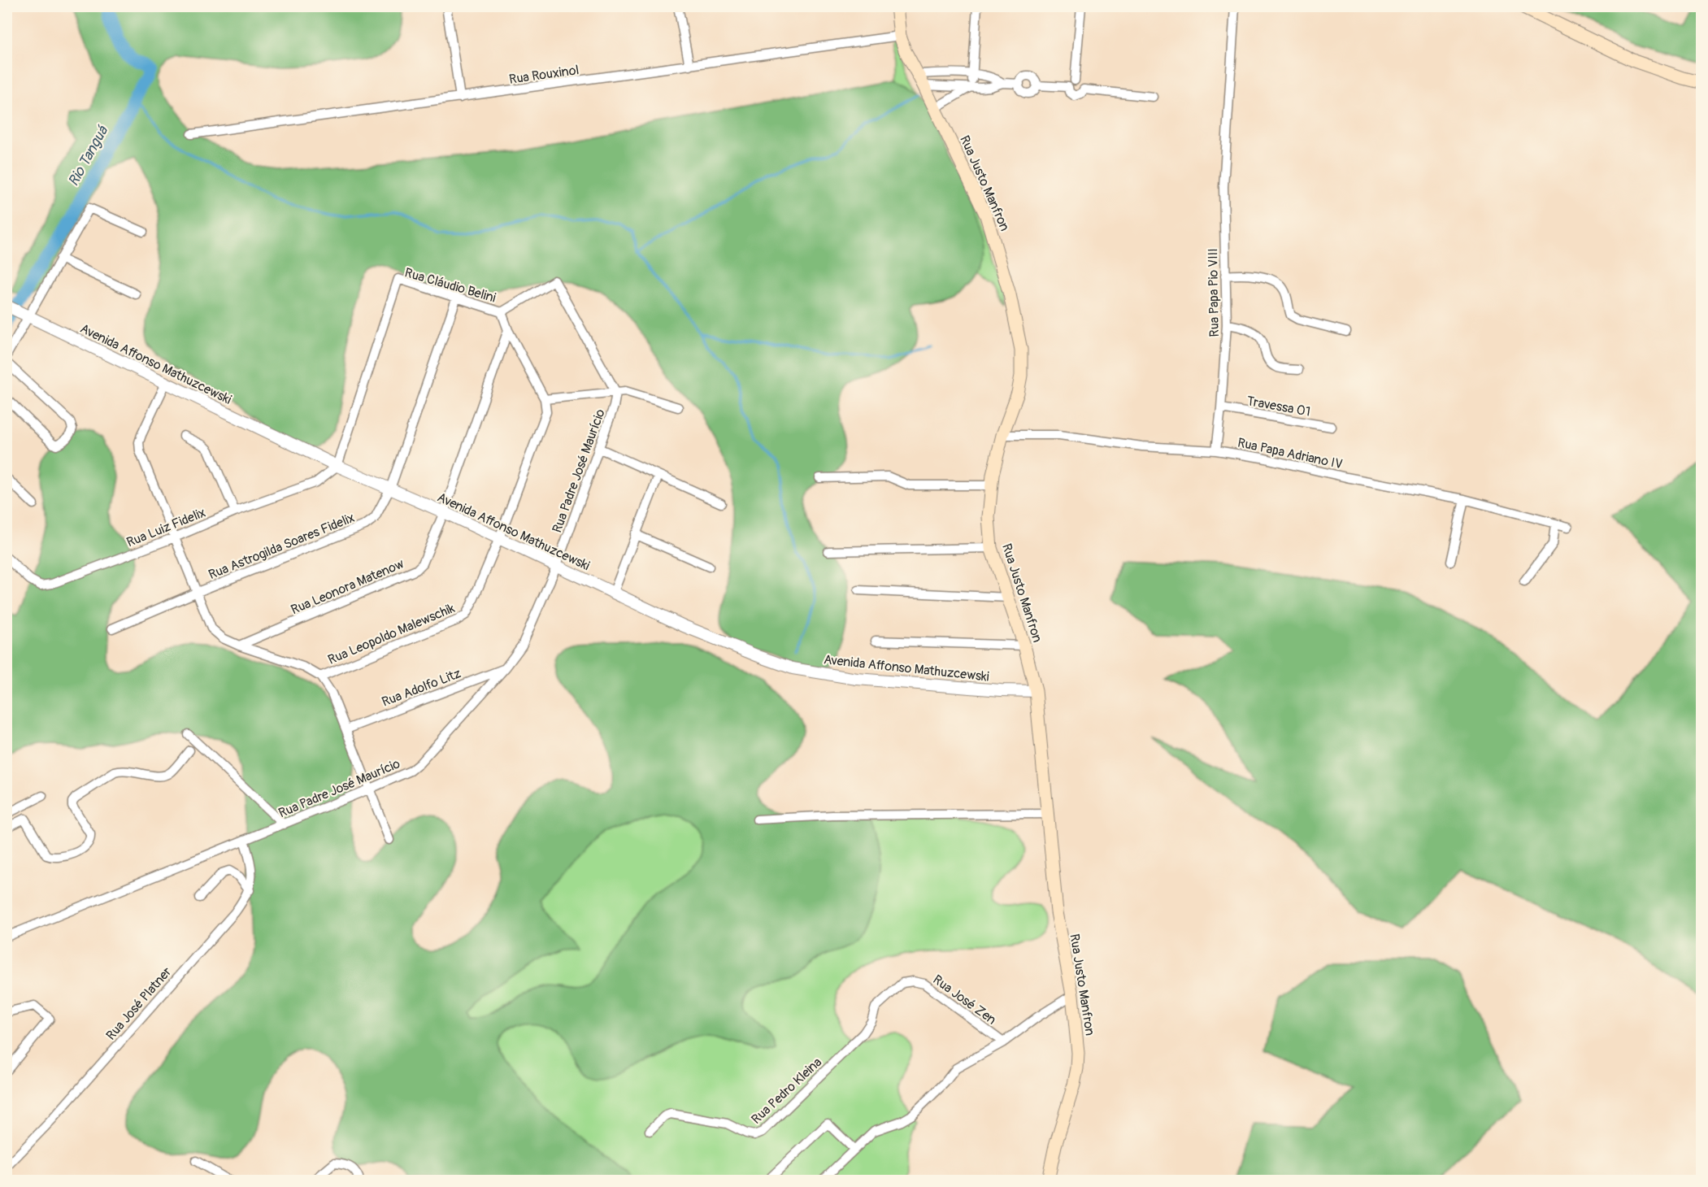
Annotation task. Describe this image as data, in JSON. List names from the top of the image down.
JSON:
{
  "streets": {
    "main road": ["Rua Justo Manfron"],
    "street": [
      "Rua Rouxinol",
      "Rua Cláudio Belini",
      "Rua Papa Pio VIII",
      "Avenida Affonso Mathuzcewski",
      "Travessa 01",
      "Rua Papa Adriano IV",
      "Rua Padre José Maurício",
      "Rua Luiz Fidelix",
      "Rua Astrogilda Soares Fidelix",
      "Rua Leonora Matenow",
      "Rua Leopoldo Malewschik",
      "Rua Adolfo Litz",
      "Rua José Zen",
      "Rua José Platner",
      "Rua Pedro Kleina"
    ]
  },
  "crossings": [
    ["Rua Rouxinol", "Rua Justo Manfron"],
    ["Rua Justo Manfron", "Avenida Affonso Mathuzcewski"],
    ["Rua Justo Manfron", "Rua Papa Adriano IV"],
    ["Rua Cláudio Belini", "Avenida Affonso Mathuzcewski"],
    ["Rua Cláudio Belini", "Rua Padre José Maurício"],
    ["Rua Cláudio Belini", "Rua Luiz Fidelix"],
    ["Rua Cláudio Belini", "Rua Astrogilda Soares Fidelix"],
    ["Rua Papa Pio VIII", "Travessa 01"],
    ["Rua Papa Pio VIII", "Rua Papa Adriano IV"],
    ["Avenida Affonso Mathuzcewski", "Rua Padre José Maurício"],
    ["Avenida Affonso Mathuzcewski", "Rua Luiz Fidelix"],
    ["Avenida Affonso Mathuzcewski", "Rua Astrogilda Soares Fidelix"],
    ["Avenida Affonso Mathuzcewski", "Rua Leonora Matenow"],
    ["Avenida Affonso Mathuzcewski", "Rua Leopoldo Malewschik"],
    ["Rua Padre José Maurício", "Rua Adolfo Litz"],
    ["Rua José Zen", "Rua Pedro Kleina"]
  ],
  "water": ["Rio Tanguá"]
}
